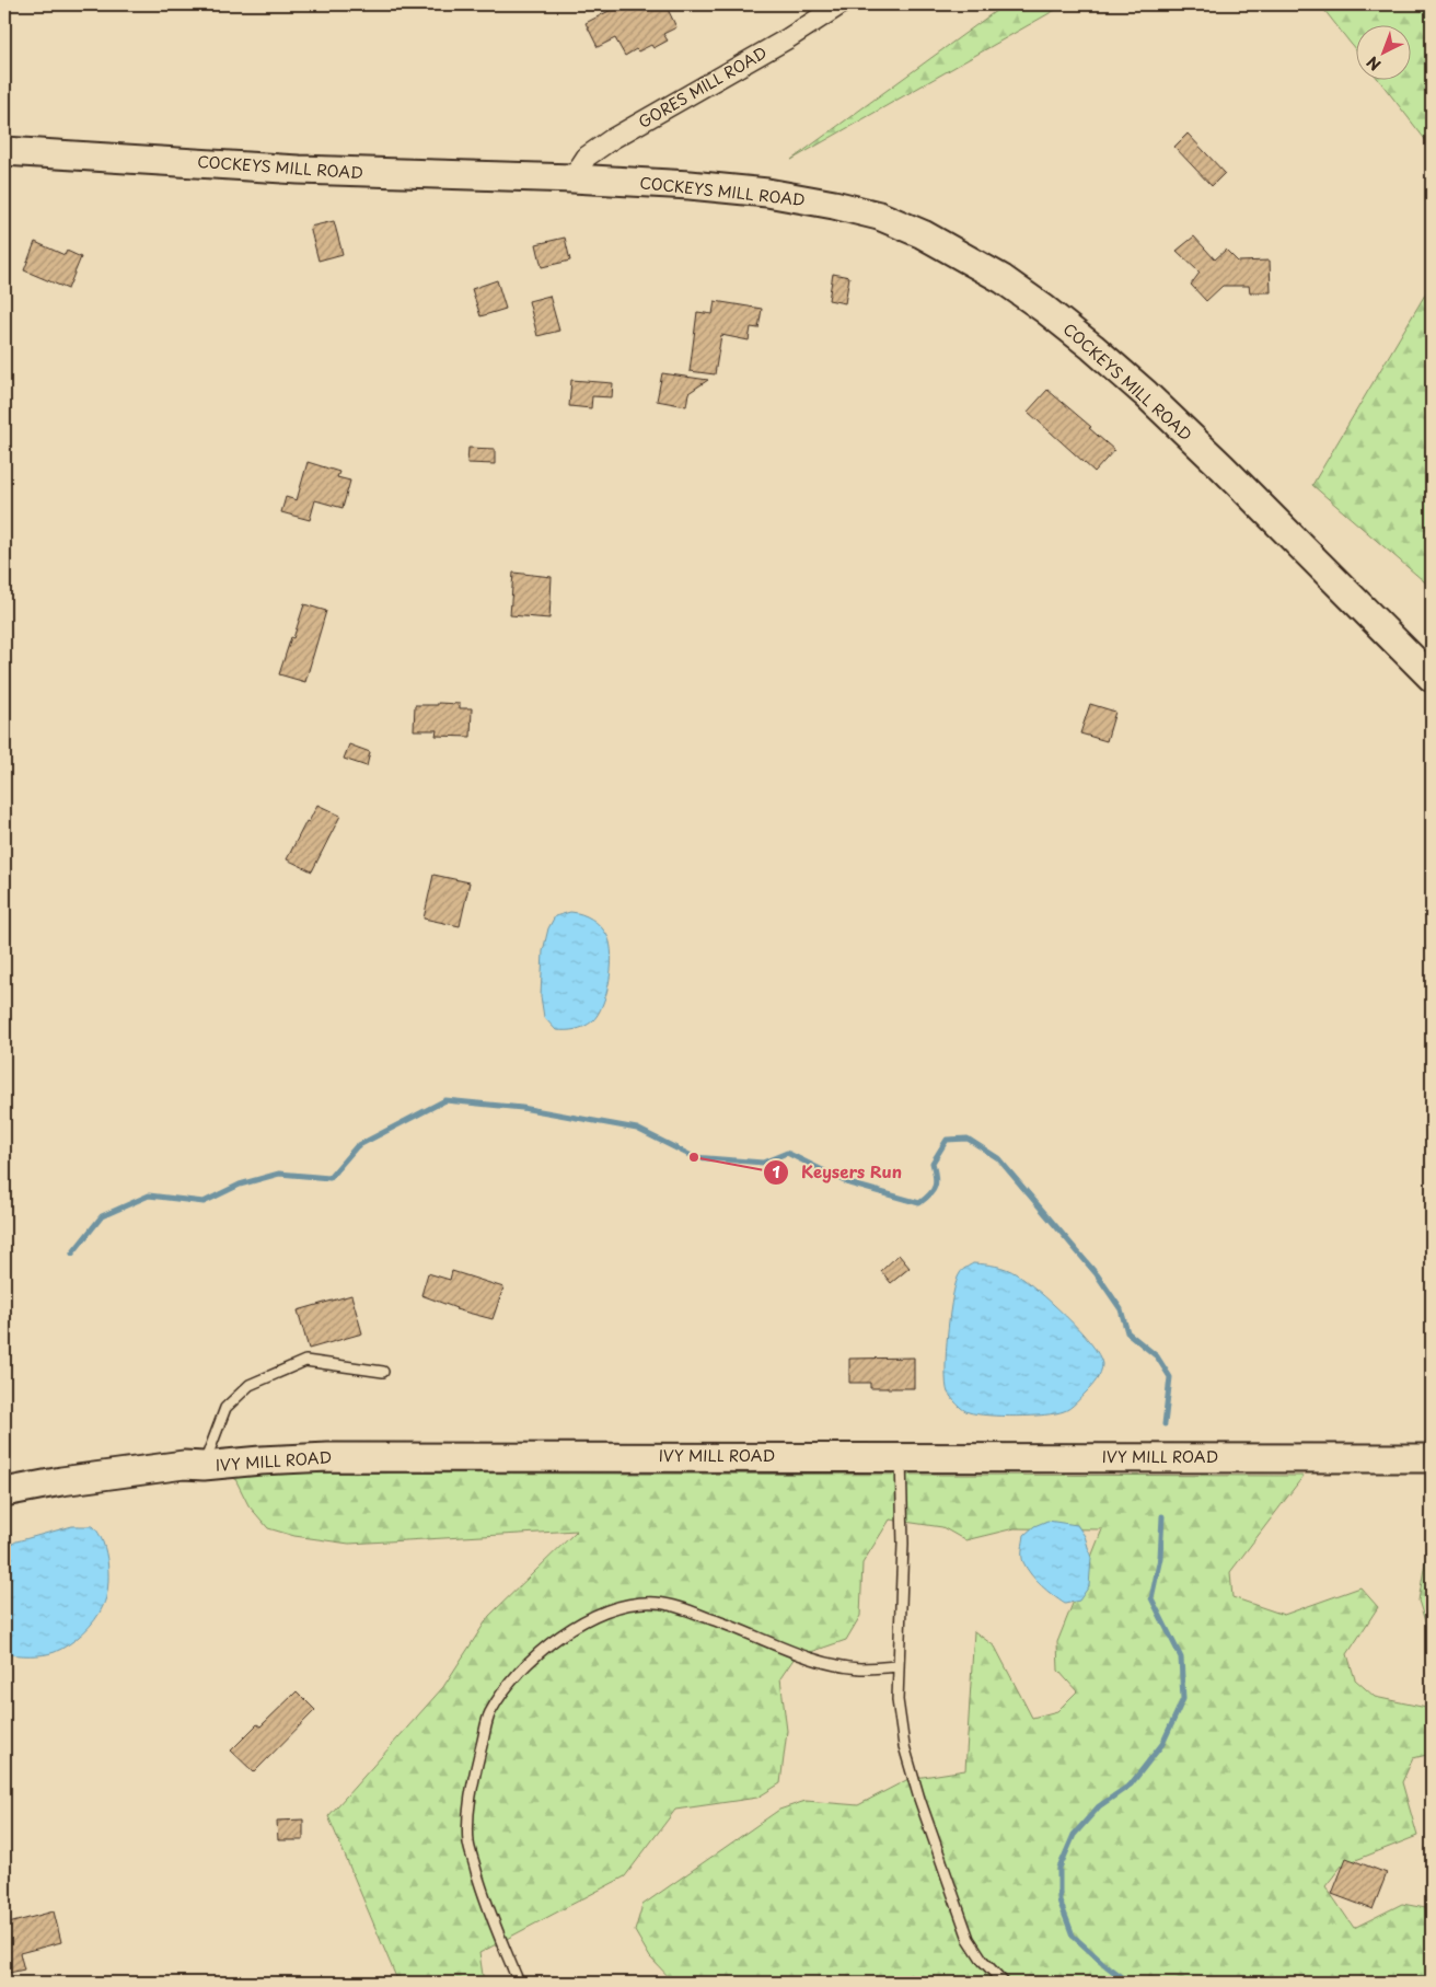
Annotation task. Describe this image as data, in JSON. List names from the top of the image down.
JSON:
{
  "streets": {
    "street": ["GORES MILL ROAD", "COCKEYS MILL ROAD", "IVY MILL ROAD"]
  },
  "crossings": [
    ["GORES MILL ROAD", "COCKEYS MILL ROAD"]
  ],
  "places": ["Keysers Run"],
  "north": "bottom left"
}
